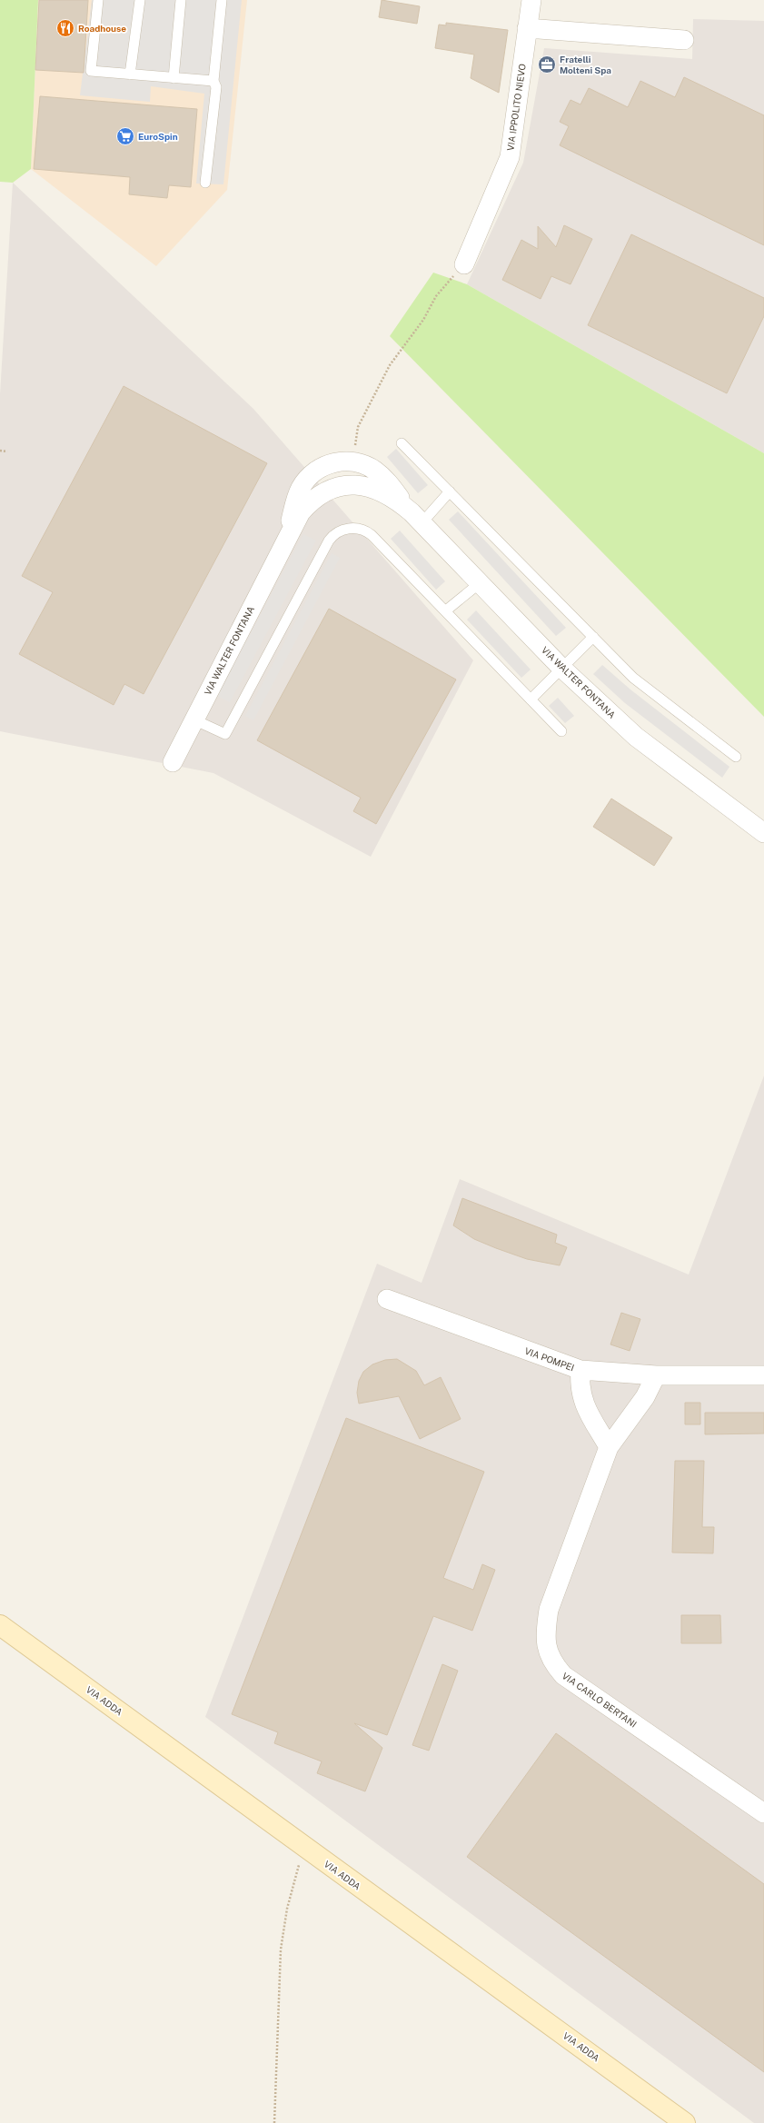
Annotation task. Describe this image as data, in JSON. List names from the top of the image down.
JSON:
{
  "streets": {
    "main road": ["VIA ADDA"],
    "street": [
      "VIA IPPOLITO NIEVO",
      "VIA WALTER FONTANA",
      "VIA POMPEI",
      "VIA CARLO BERTANI"
    ]
  },
  "crossings": [
    ["VIA POMPEI", "VIA CARLO BERTANI"]
  ],
  "places": {
    "restaurant": ["Roadhouse"],
    "office": ["Fratelli Molteni Spa"],
    "supermarket": ["EuroSpin"]
  }
}
